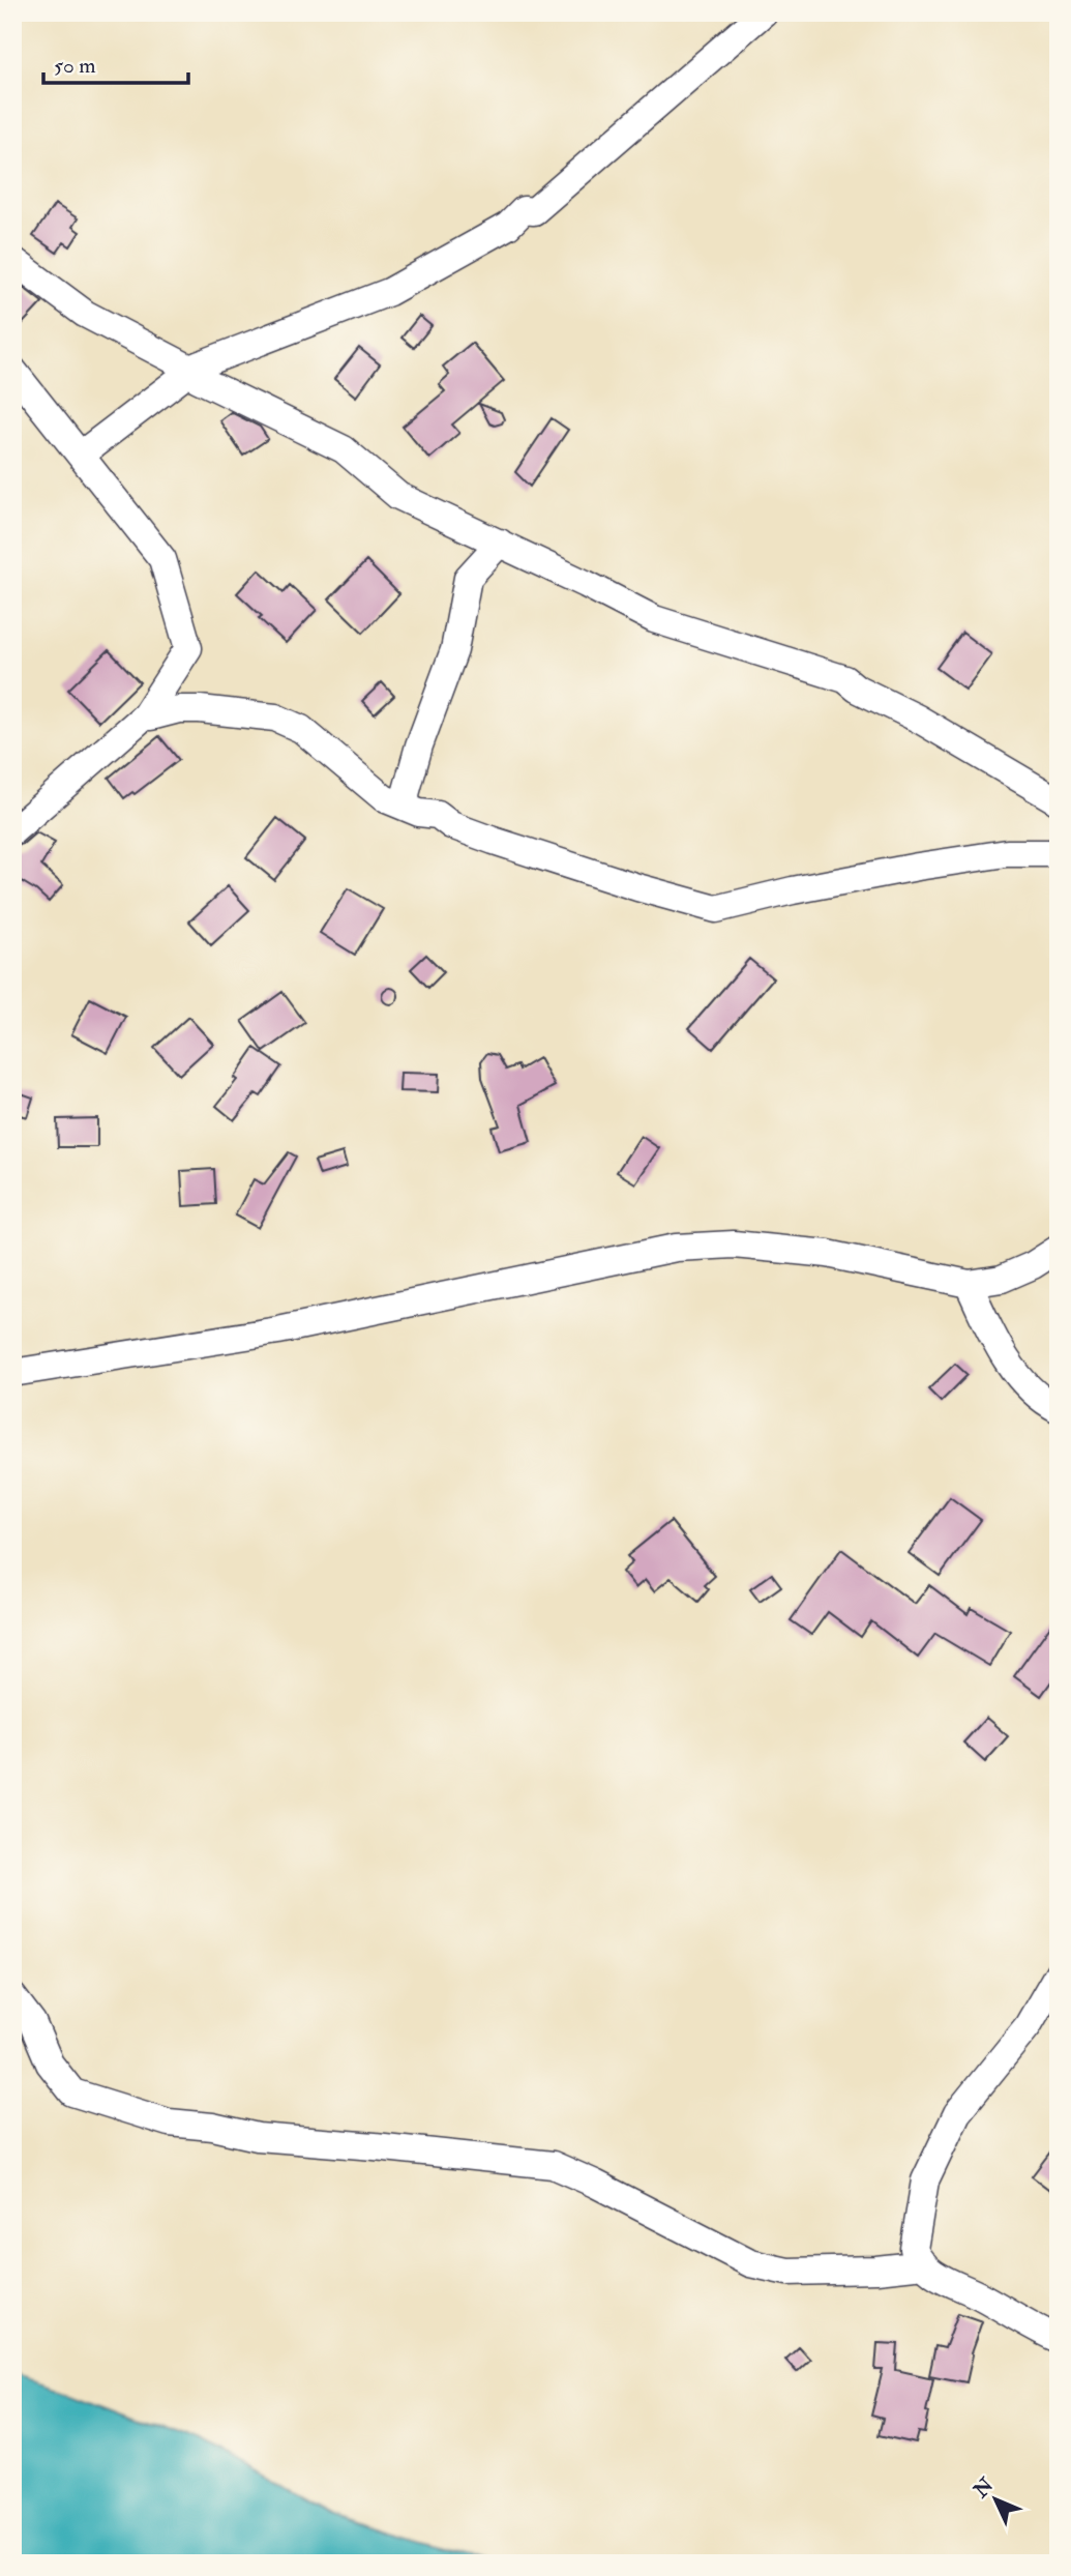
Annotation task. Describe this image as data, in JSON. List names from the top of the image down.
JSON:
{
  "scale_bar": "50 m",
  "north": "top left"
}
